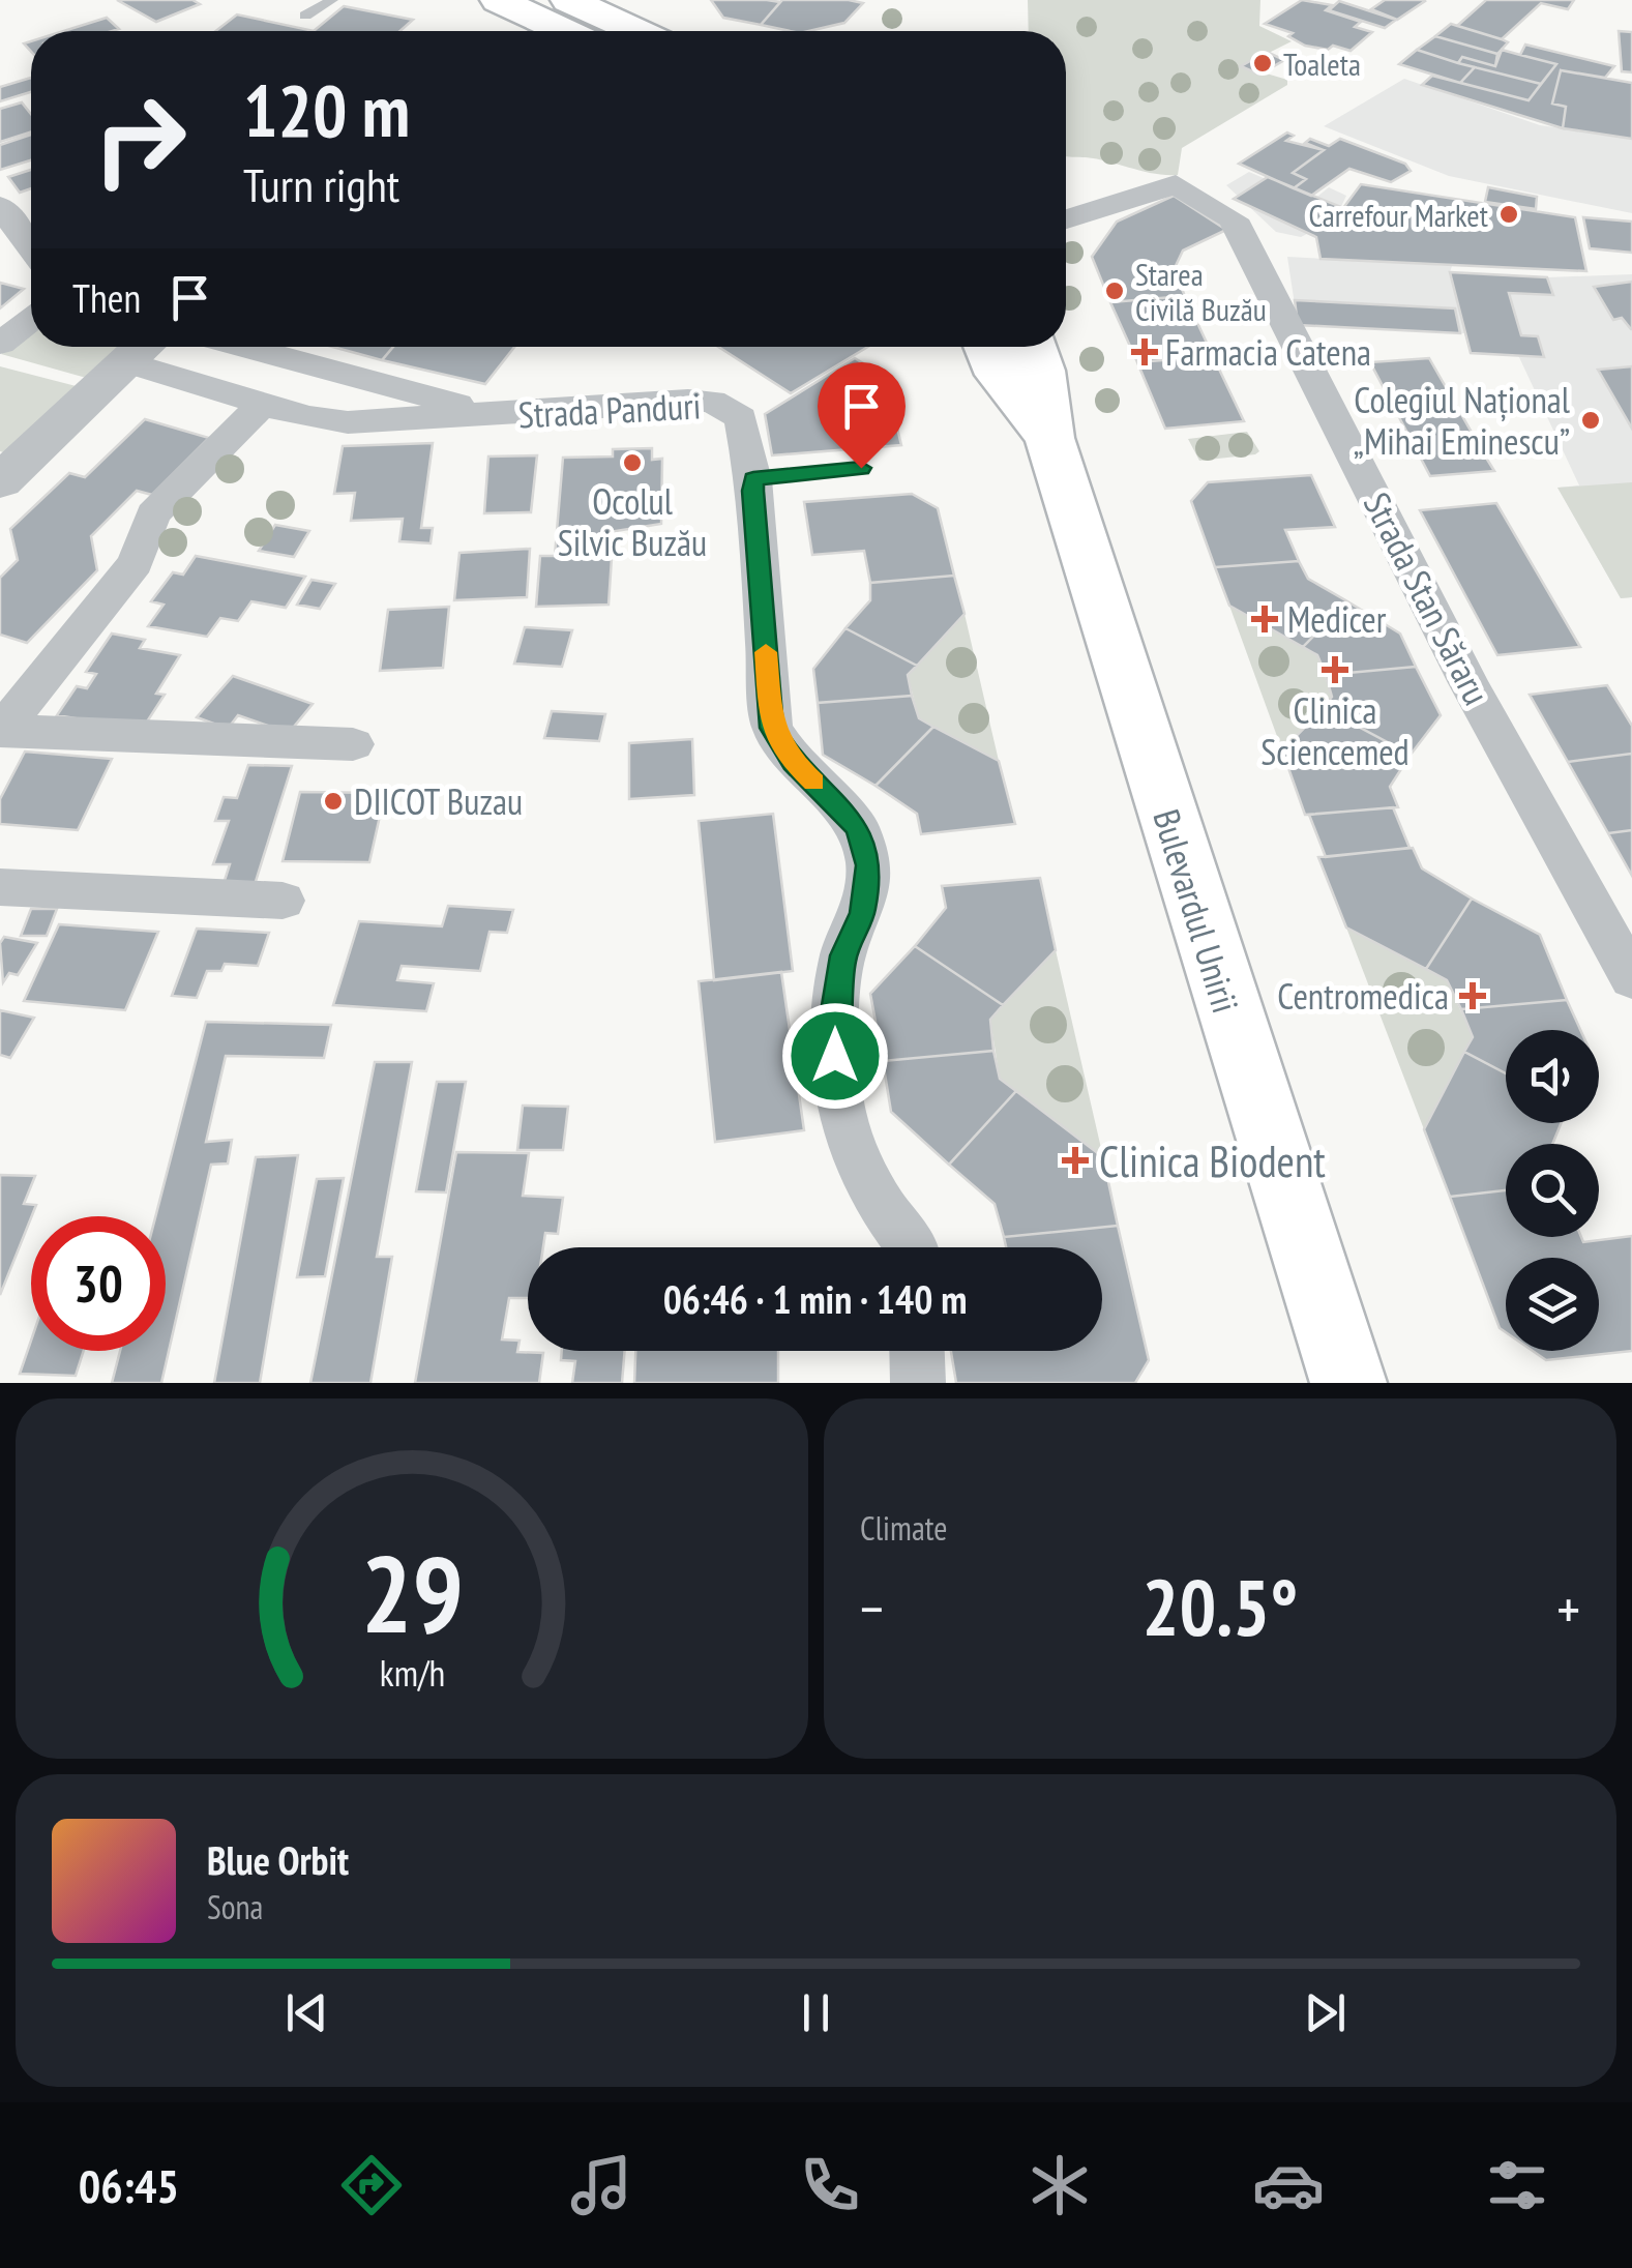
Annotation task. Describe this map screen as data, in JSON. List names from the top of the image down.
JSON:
{
  "streets": {
    "main road": ["Bulevardul Unirii"],
    "street": ["Strada Panduri", "Strada Stan Săraru"]
  },
  "places": {
    "other": [
      "Toaleta",
      "Carrefour Market",
      "Starea Civilă Buzău",
      "Colegiul Național „Mihai Eminescu”",
      "Ocolul Silvic Buzău",
      "DIICOT Buzau"
    ],
    "health": [
      "Farmacia Catena",
      "Medicer",
      "Clinica Sciencemed",
      "Centromedica",
      "Clinica Biodent"
    ]
  },
  "page": {
    "turn": ["120 m", "Turn right"],
    "then": "Then",
    "limit": "30",
    "trip": "06:46 · 1 min · 140 m",
    "tile": "Climate",
    "heat": ["−", "20.5°", "+"],
    "song": ["Blue Orbit", "Sona"],
    "tabs": "06:45",
    "gauge": ["29", "km/h"]
  }
}
